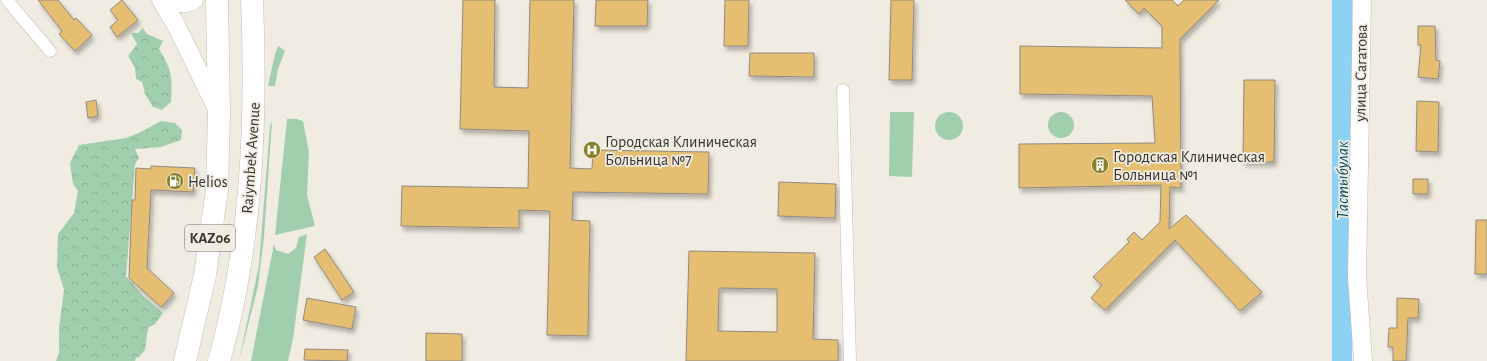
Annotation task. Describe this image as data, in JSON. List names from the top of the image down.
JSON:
{
  "streets": {
    "highway": ["Raiymbek Avenue", "KАZ06"],
    "street": ["улица Сагатова"]
  },
  "water": ["Тастыбулак"],
  "places": {
    "hospital": ["Городская Клиническая Больница №7"],
    "building": ["Городская Клиническая Больница №1"],
    "fuel station": ["Helios"]
  }
}
